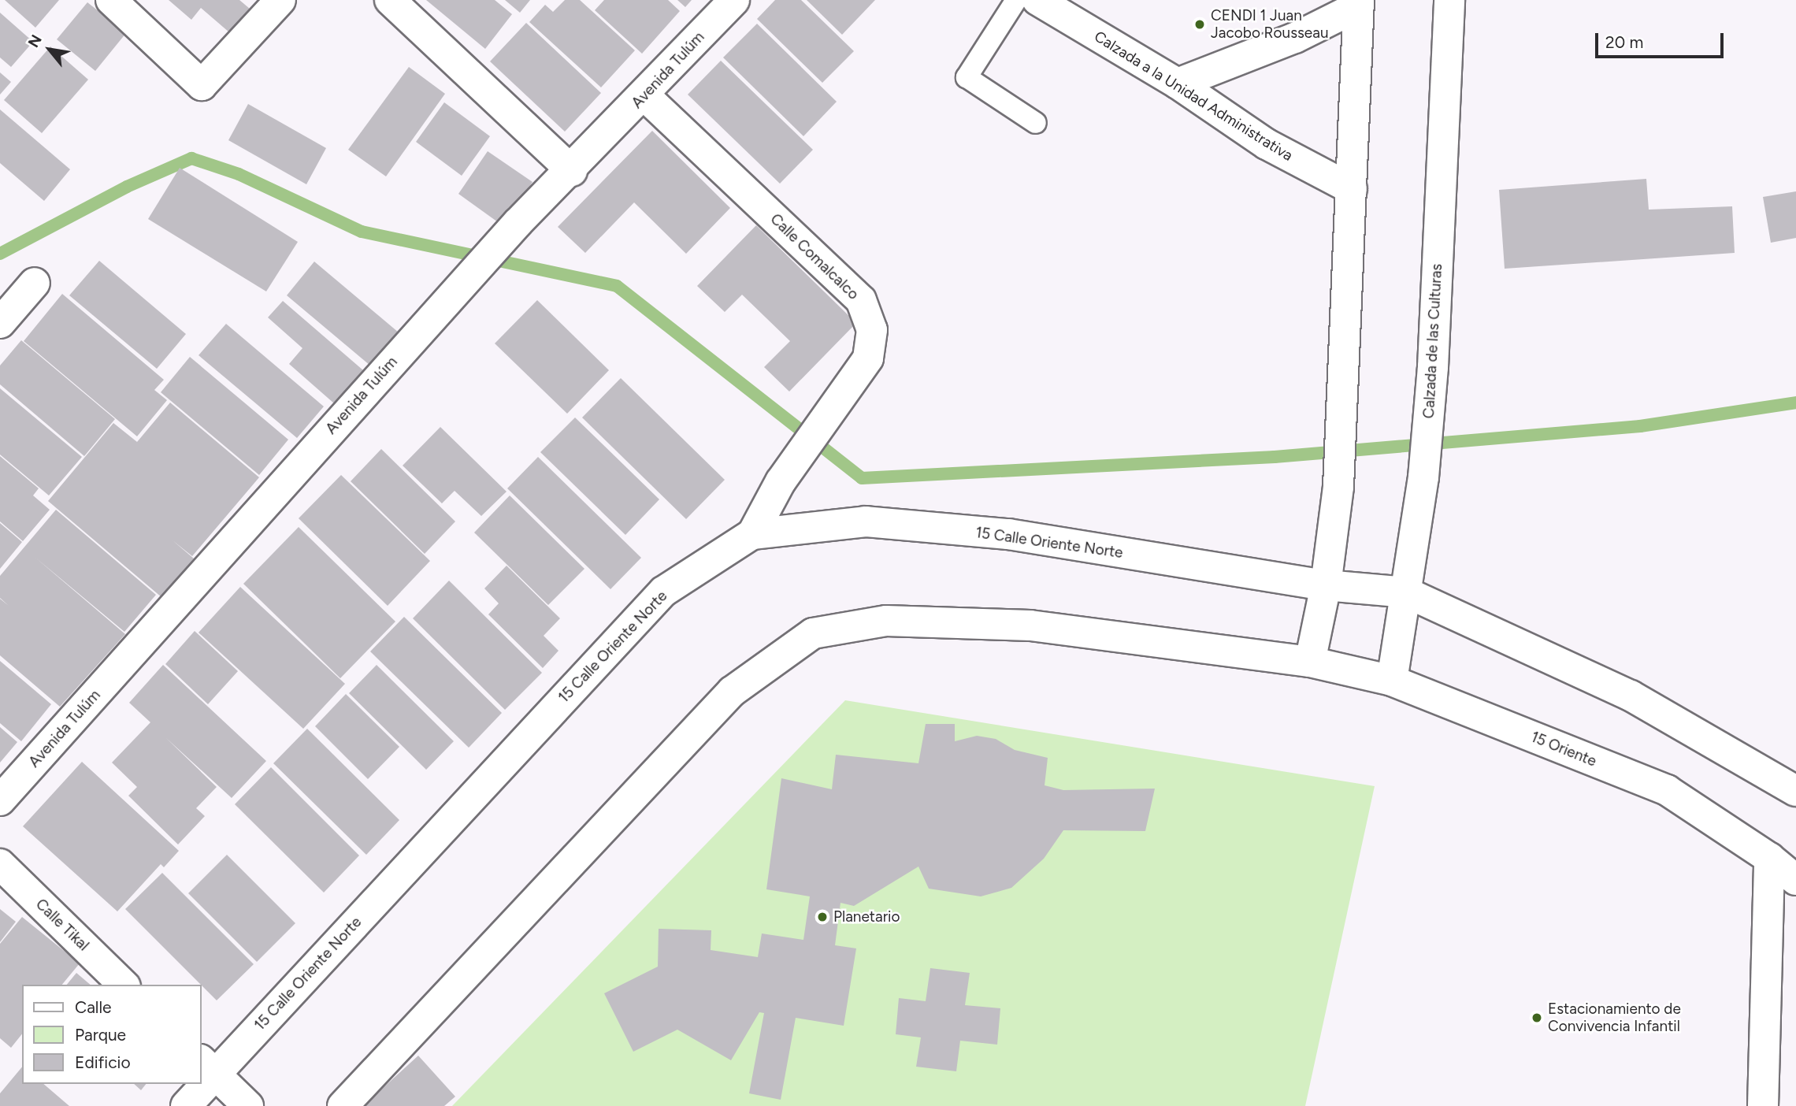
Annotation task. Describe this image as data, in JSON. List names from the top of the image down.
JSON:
{
  "streets": {
    "main road": [
      "Avenida Tulúm",
      "Calzada a la Unidad Administrativa",
      "Calle Comalcalco",
      "Calzada de las Culturas",
      "15 Calle Oriente Norte",
      "15 Oriente",
      "Calle Tikal"
    ]
  },
  "crossings": [
    ["Avenida Tulúm", "Calle Comalcalco"],
    ["Calle Comalcalco", "15 Calle Oriente Norte"],
    ["Calzada de las Culturas", "15 Oriente"]
  ],
  "places": ["CENDI 1 Juan Jacobo Rousseau", "Planetario", "Estacionamiento de Convivencia Infantil"],
  "legend": ["Calle", "Parque", "Edificio"],
  "scale_bar": "20 m",
  "north": "top left"
}
